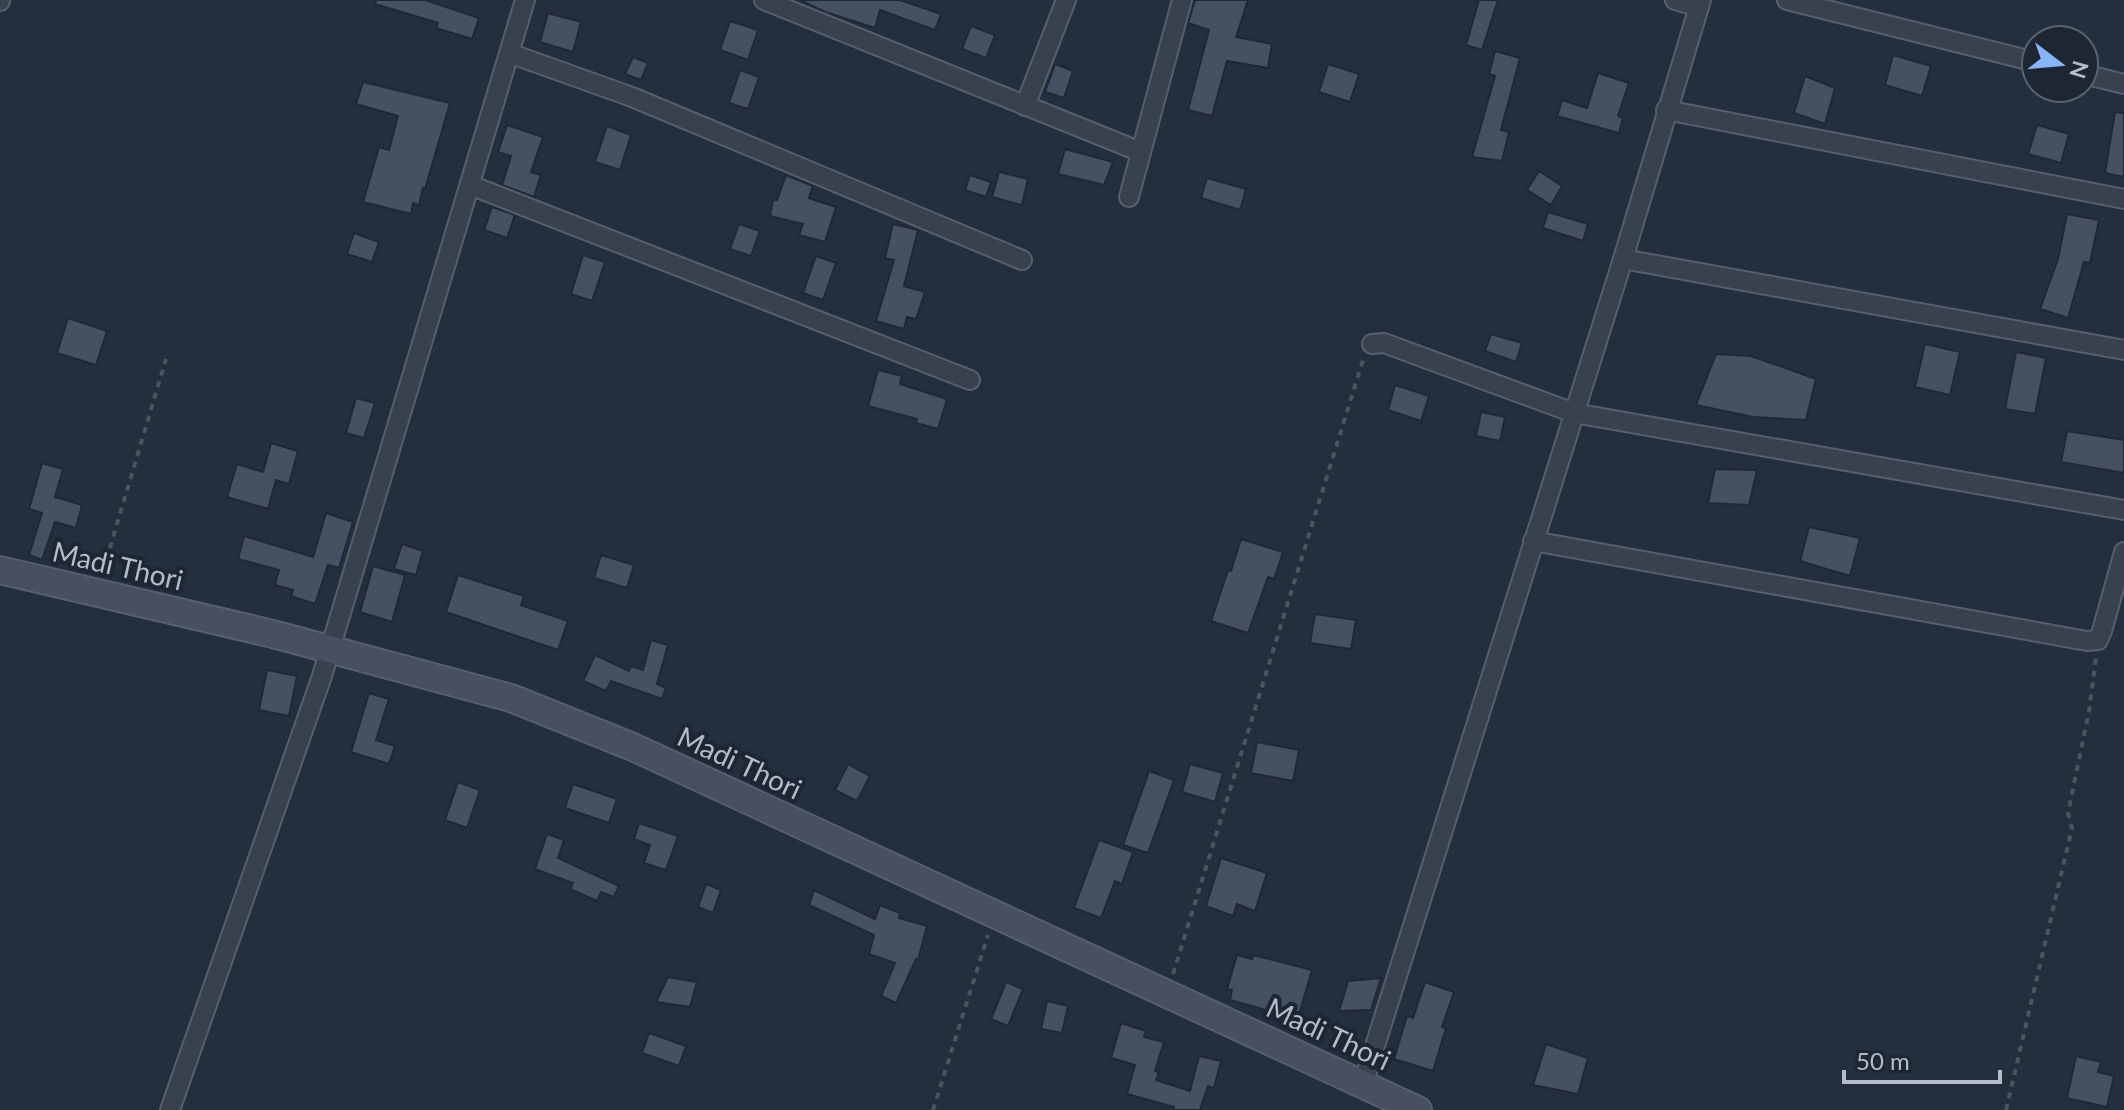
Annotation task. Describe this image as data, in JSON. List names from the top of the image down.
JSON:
{
  "streets": {
    "main road": ["Madi Thori"]
  },
  "scale_bar": "50 m",
  "north": "right"
}
